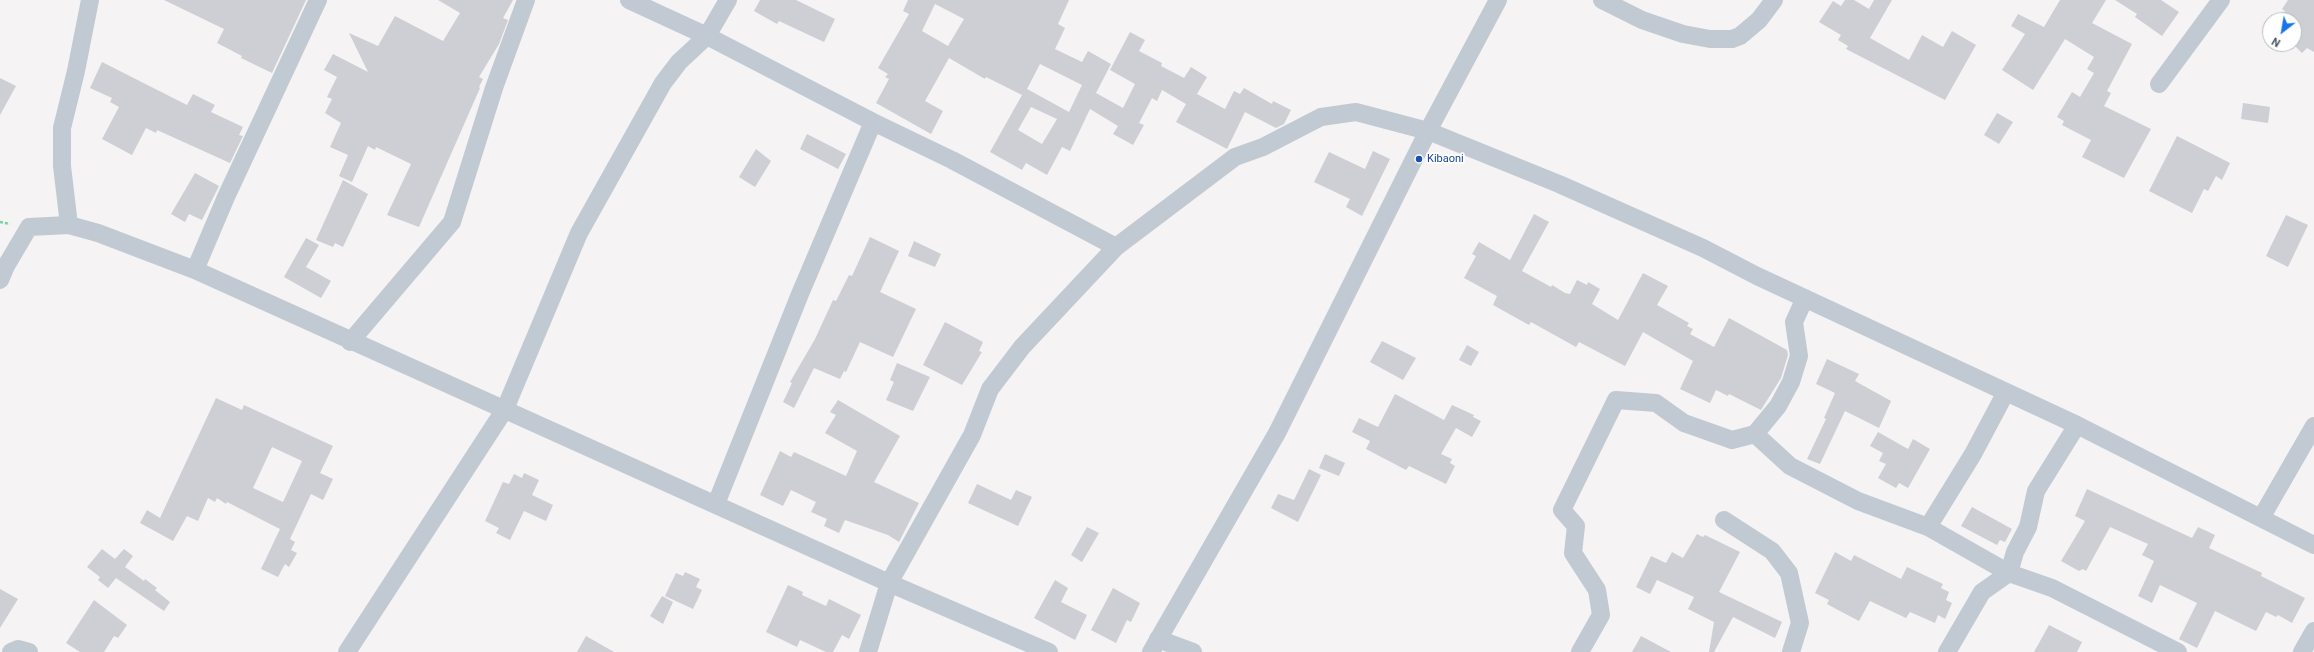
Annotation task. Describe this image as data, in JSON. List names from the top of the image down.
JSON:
{
  "places": ["Kibaoni"],
  "north": "bottom left"
}
